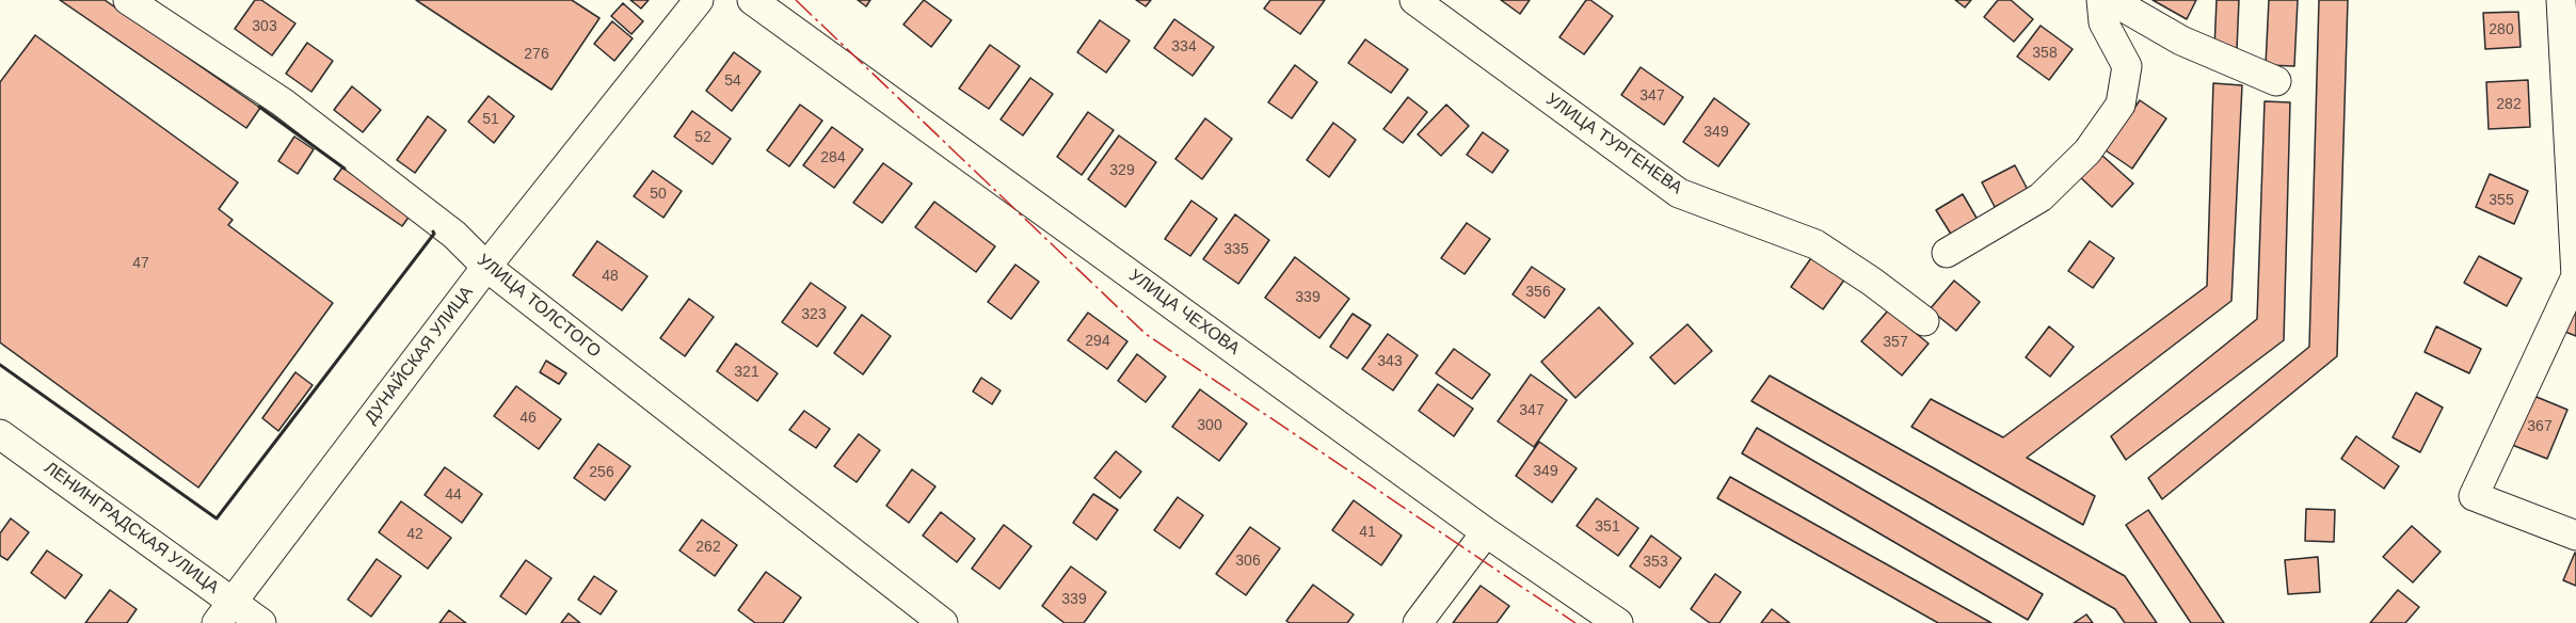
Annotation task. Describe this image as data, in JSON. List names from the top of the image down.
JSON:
{
  "streets": {
    "street": [
      "УЛИЦА ТУРГЕНЕВА",
      "УЛИЦА ТОЛСТОГО",
      "УЛИЦА ЧЕХОВА",
      "ДУНАЙСКАЯ УЛИЦА",
      "ЛЕНИНГРАДСКАЯ УЛИЦА"
    ]
  },
  "crossings": [
    ["УЛИЦА ТОЛСТОГО", "ДУНАЙСКАЯ УЛИЦА"],
    ["ДУНАЙСКАЯ УЛИЦА", "ЛЕНИНГРАДСКАЯ УЛИЦА"]
  ],
  "house_numbers": [
    "303",
    "280",
    "334",
    "358",
    "276",
    "54",
    "347",
    "282",
    "51",
    "349",
    "52",
    "284",
    "329",
    "50",
    "355",
    "335",
    "47",
    "48",
    "356",
    "339",
    "323",
    "294",
    "357",
    "343",
    "321",
    "347",
    "46",
    "300",
    "367",
    "349",
    "256",
    "44",
    "351",
    "41",
    "42",
    "262",
    "306",
    "353",
    "339"
  ]
}
